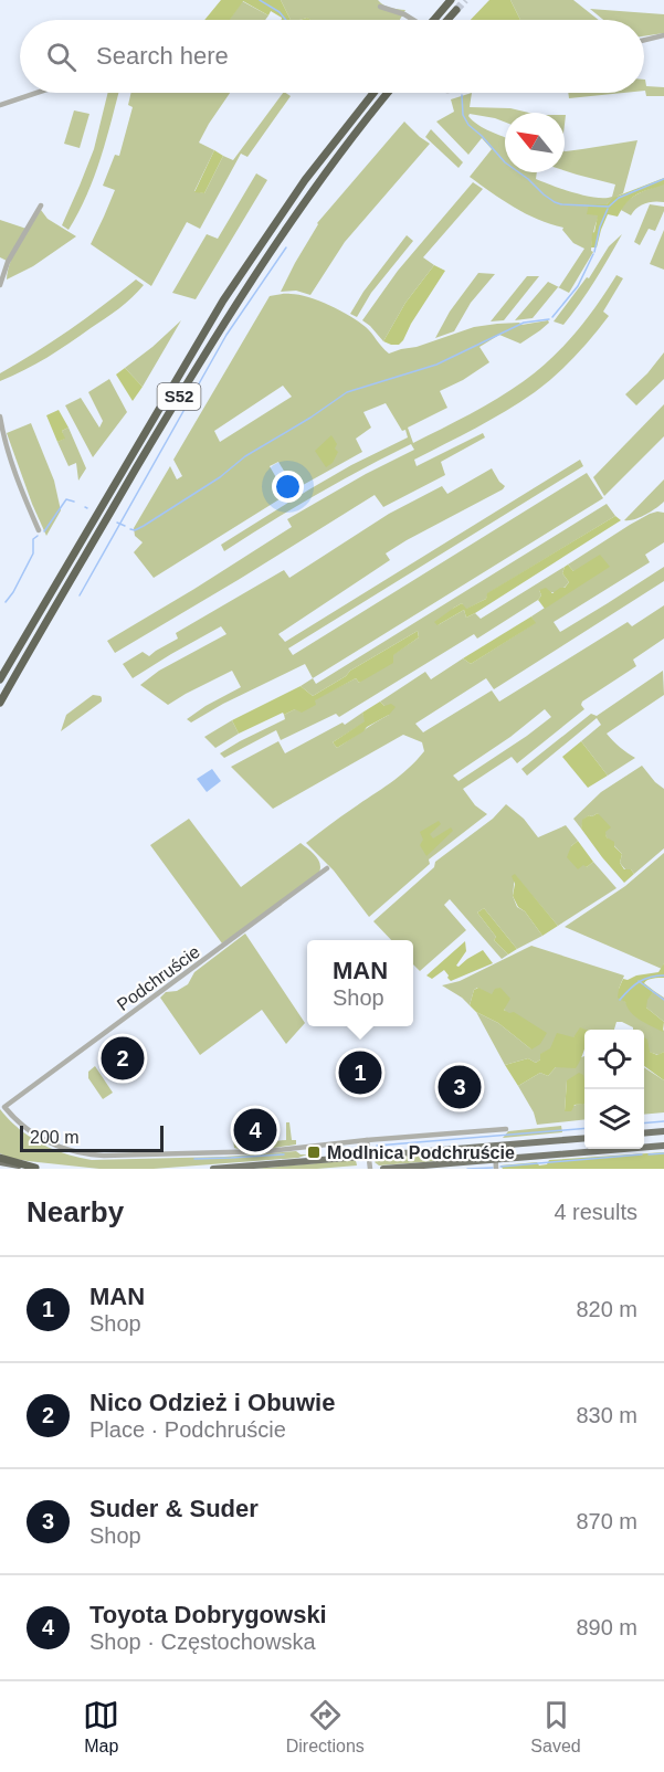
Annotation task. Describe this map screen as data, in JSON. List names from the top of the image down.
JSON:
{
  "streets": {
    "highway": ["S52"],
    "street": ["Podchruście"]
  },
  "places": {
    "transit": ["Modlnica Podchruście"]
  },
  "scale_bar": "200 m",
  "north": "top left",
  "page": {
    "search": "Search here",
    "popup": ["MAN", "Shop"],
    "pins": [
      "2",
      "1",
      "3",
      "4"
    ],
    "scale": "200 m",
    "heading": ["Nearby", "4 results"],
    "list": [
      {
        "mark": "1",
        "name": "MAN",
        "note": "Shop",
        "value": "820 m"
      },
      {
        "mark": "2",
        "name": "Nico Odzież i Obuwie",
        "note": "Place · Podchruście",
        "value": "830 m"
      },
      {
        "mark": "3",
        "name": "Suder & Suder",
        "note": "Shop",
        "value": "870 m"
      },
      {
        "mark": "4",
        "name": "Toyota Dobrygowski",
        "note": "Shop · Częstochowska",
        "value": "890 m"
      }
    ],
    "nav": ["Map", "Directions", "Saved"]
  }
}
